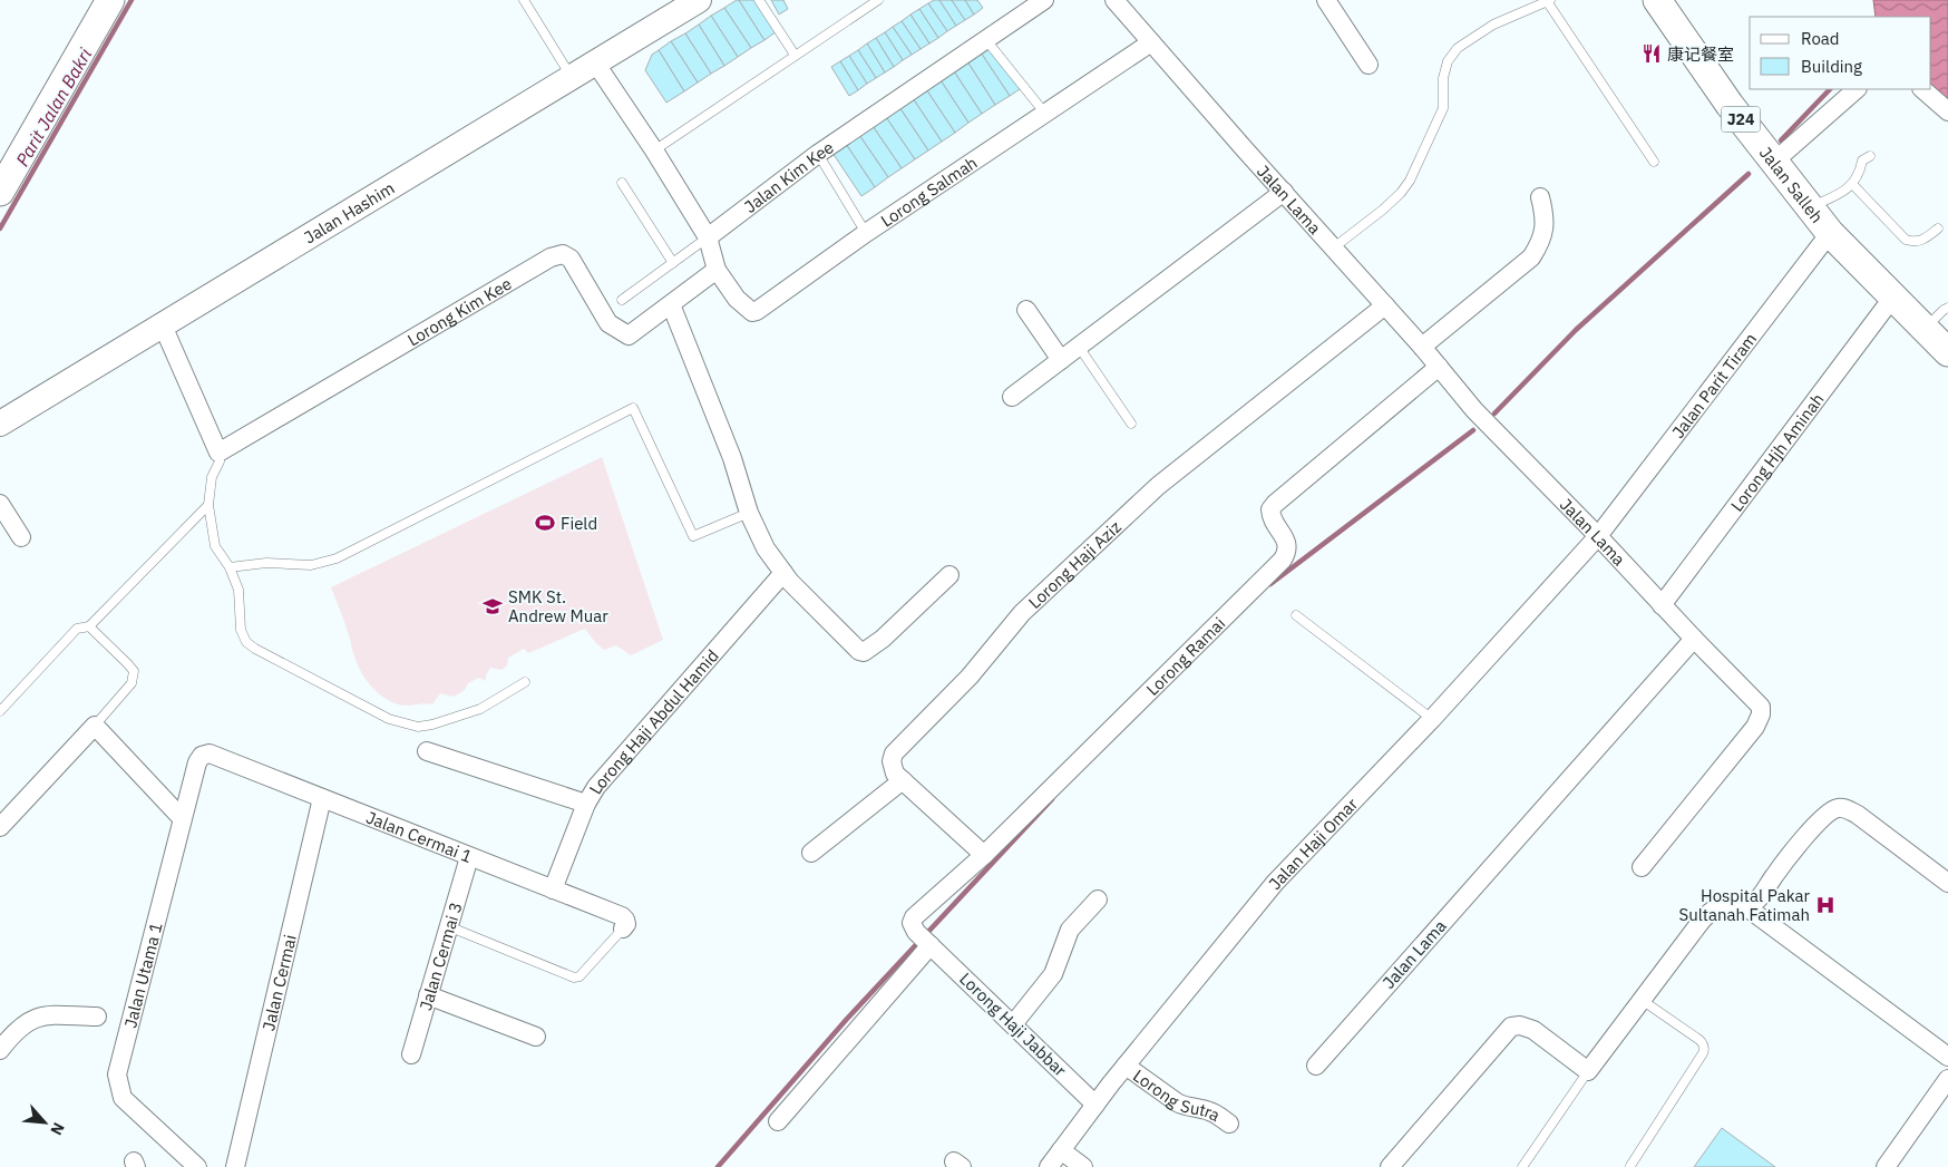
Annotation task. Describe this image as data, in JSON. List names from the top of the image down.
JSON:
{
  "streets": {
    "main road": ["J24", "Jalan Salleh"],
    "street": [
      "Jalan Kim Kee",
      "Lorong Salmah",
      "Jalan Lama",
      "Jalan Hashim",
      "Lorong Kim Kee",
      "Jalan Parit Tiram",
      "Lorong Hjh Aminah",
      "Lorong Haji Aziz",
      "Lorong Ramai",
      "Lorong Haji Abdul Hamid",
      "Jalan Cermai 1",
      "Jalan Haji Omar",
      "Jalan Cermai 3",
      "Jalan Utama 1",
      "Jalan Cermai",
      "Lorong Haji Jabbar",
      "Lorong Sutra"
    ]
  },
  "crossings": [
    ["Jalan Salleh", "Jalan Parit Tiram"],
    ["Jalan Salleh", "Lorong Hjh Aminah"],
    ["Lorong Salmah", "Jalan Lama"],
    ["Jalan Lama", "Jalan Parit Tiram"],
    ["Jalan Lama", "Lorong Hjh Aminah"],
    ["Jalan Lama", "Lorong Haji Aziz"],
    ["Jalan Lama", "Lorong Ramai"],
    ["Jalan Lama", "Jalan Haji Omar"],
    ["Jalan Parit Tiram", "Jalan Haji Omar"],
    ["Lorong Haji Aziz", "Lorong Ramai"],
    ["Lorong Ramai", "Lorong Haji Jabbar"],
    ["Lorong Haji Abdul Hamid", "Jalan Cermai 1"],
    ["Jalan Cermai 1", "Jalan Cermai 3"],
    ["Jalan Cermai 1", "Jalan Utama 1"],
    ["Jalan Cermai 1", "Jalan Cermai"],
    ["Jalan Haji Omar", "Lorong Haji Jabbar"],
    ["Jalan Haji Omar", "Lorong Sutra"]
  ],
  "water": ["Parit Jalan Bakri"],
  "places": {
    "restaurant": ["康记餐室"],
    "sports": ["Field"],
    "school or university": ["SMK St. Andrew Muar"],
    "hospital": ["Hospital Pakar Sultanah Fatimah"]
  },
  "legend": ["Road", "Building"],
  "north": "bottom right"
}
